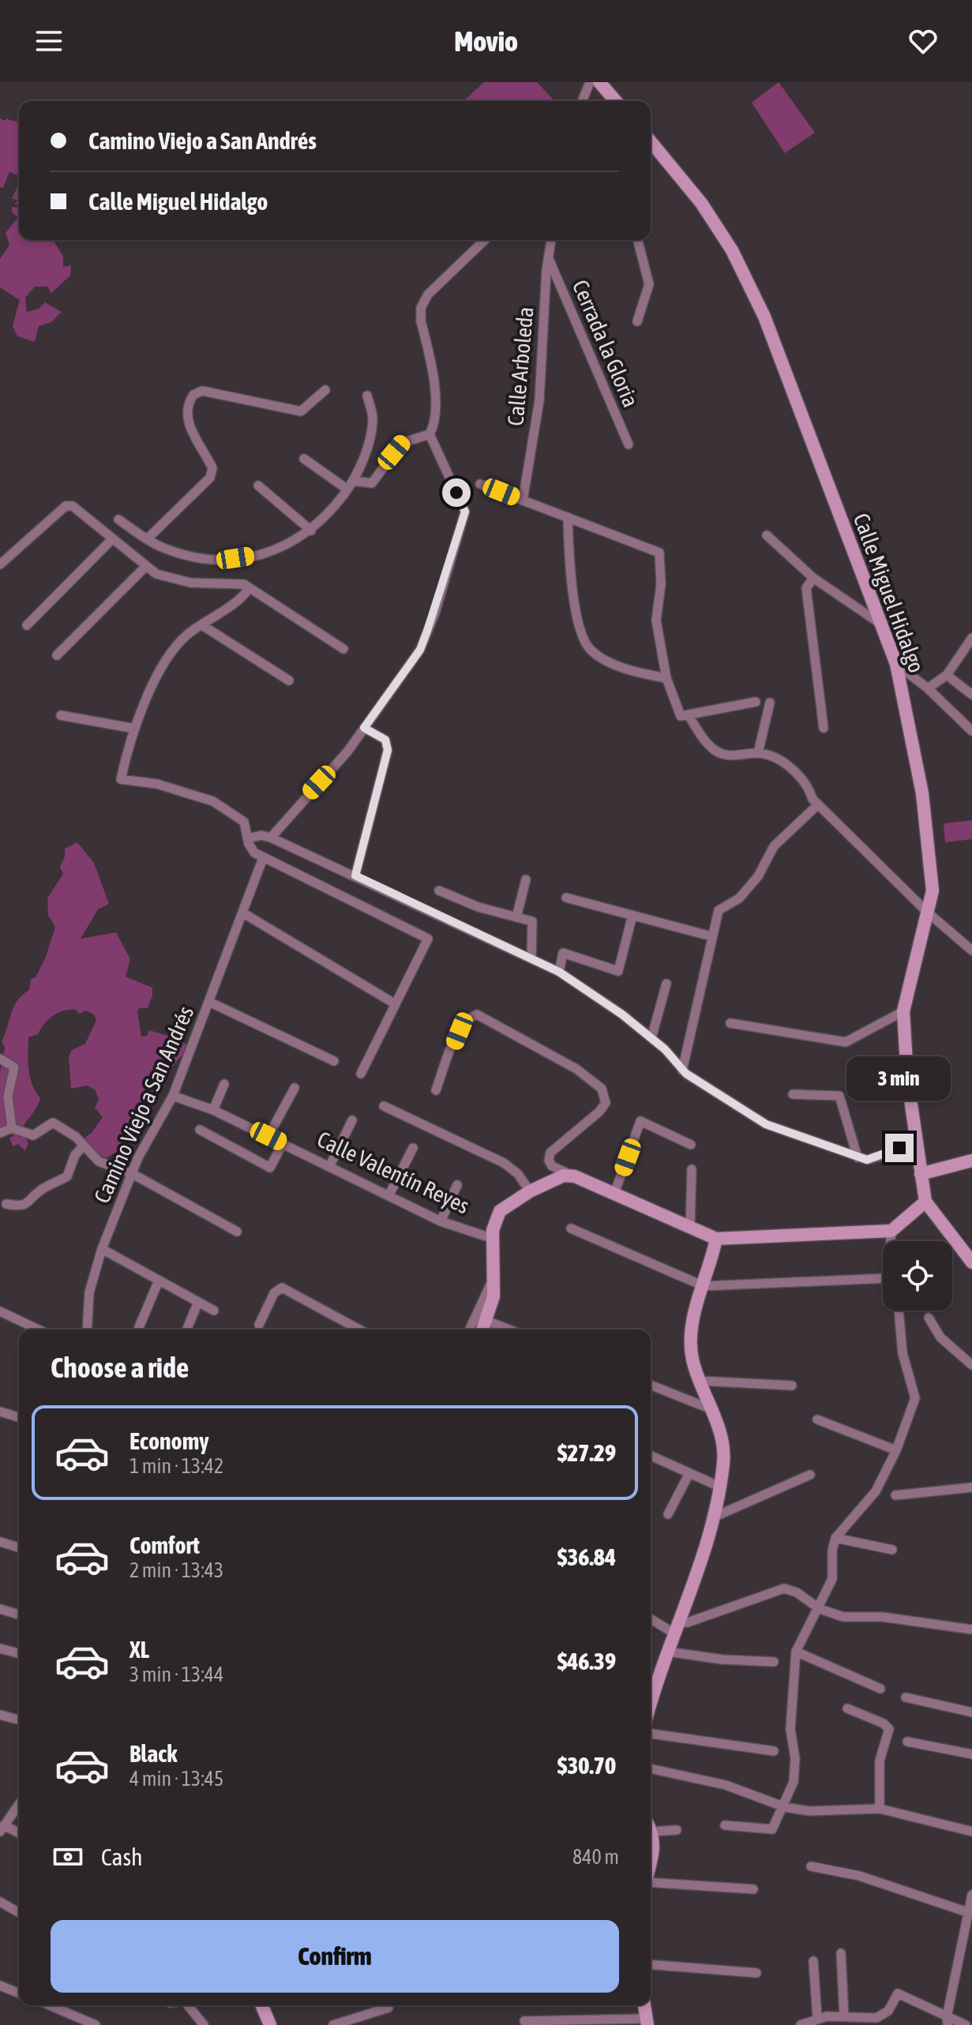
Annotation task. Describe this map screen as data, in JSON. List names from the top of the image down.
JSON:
{
  "streets": {
    "main road": ["Calle Miguel Hidalgo", "Calle Valentín Reyes"],
    "street": ["Cerrada la Gloria", "Calle Arboleda", "Camino Viejo a San Andrés"]
  },
  "crossings": [
    ["Cerrada la Gloria", "Calle Arboleda"],
    ["Camino Viejo a San Andrés", "Calle Valentín Reyes"]
  ],
  "page": {
    "header": "Movio",
    "banner": ["Camino Viejo a San Andrés", "Calle Miguel Hidalgo"],
    "bubble": "3 min",
    "heading": "Choose a ride",
    "list": [
      {
        "name": "Economy",
        "note": "1 min · 13:42",
        "value": "$27.29"
      },
      {
        "name": "Comfort",
        "note": "2 min · 13:43",
        "value": "$36.84"
      },
      {
        "name": "XL",
        "note": "3 min · 13:44",
        "value": "$46.39"
      },
      {
        "name": "Black",
        "note": "4 min · 13:45",
        "value": "$30.70"
      }
    ],
    "pay": ["Cash", "840 m"],
    "buttons": "Confirm"
  }
}
